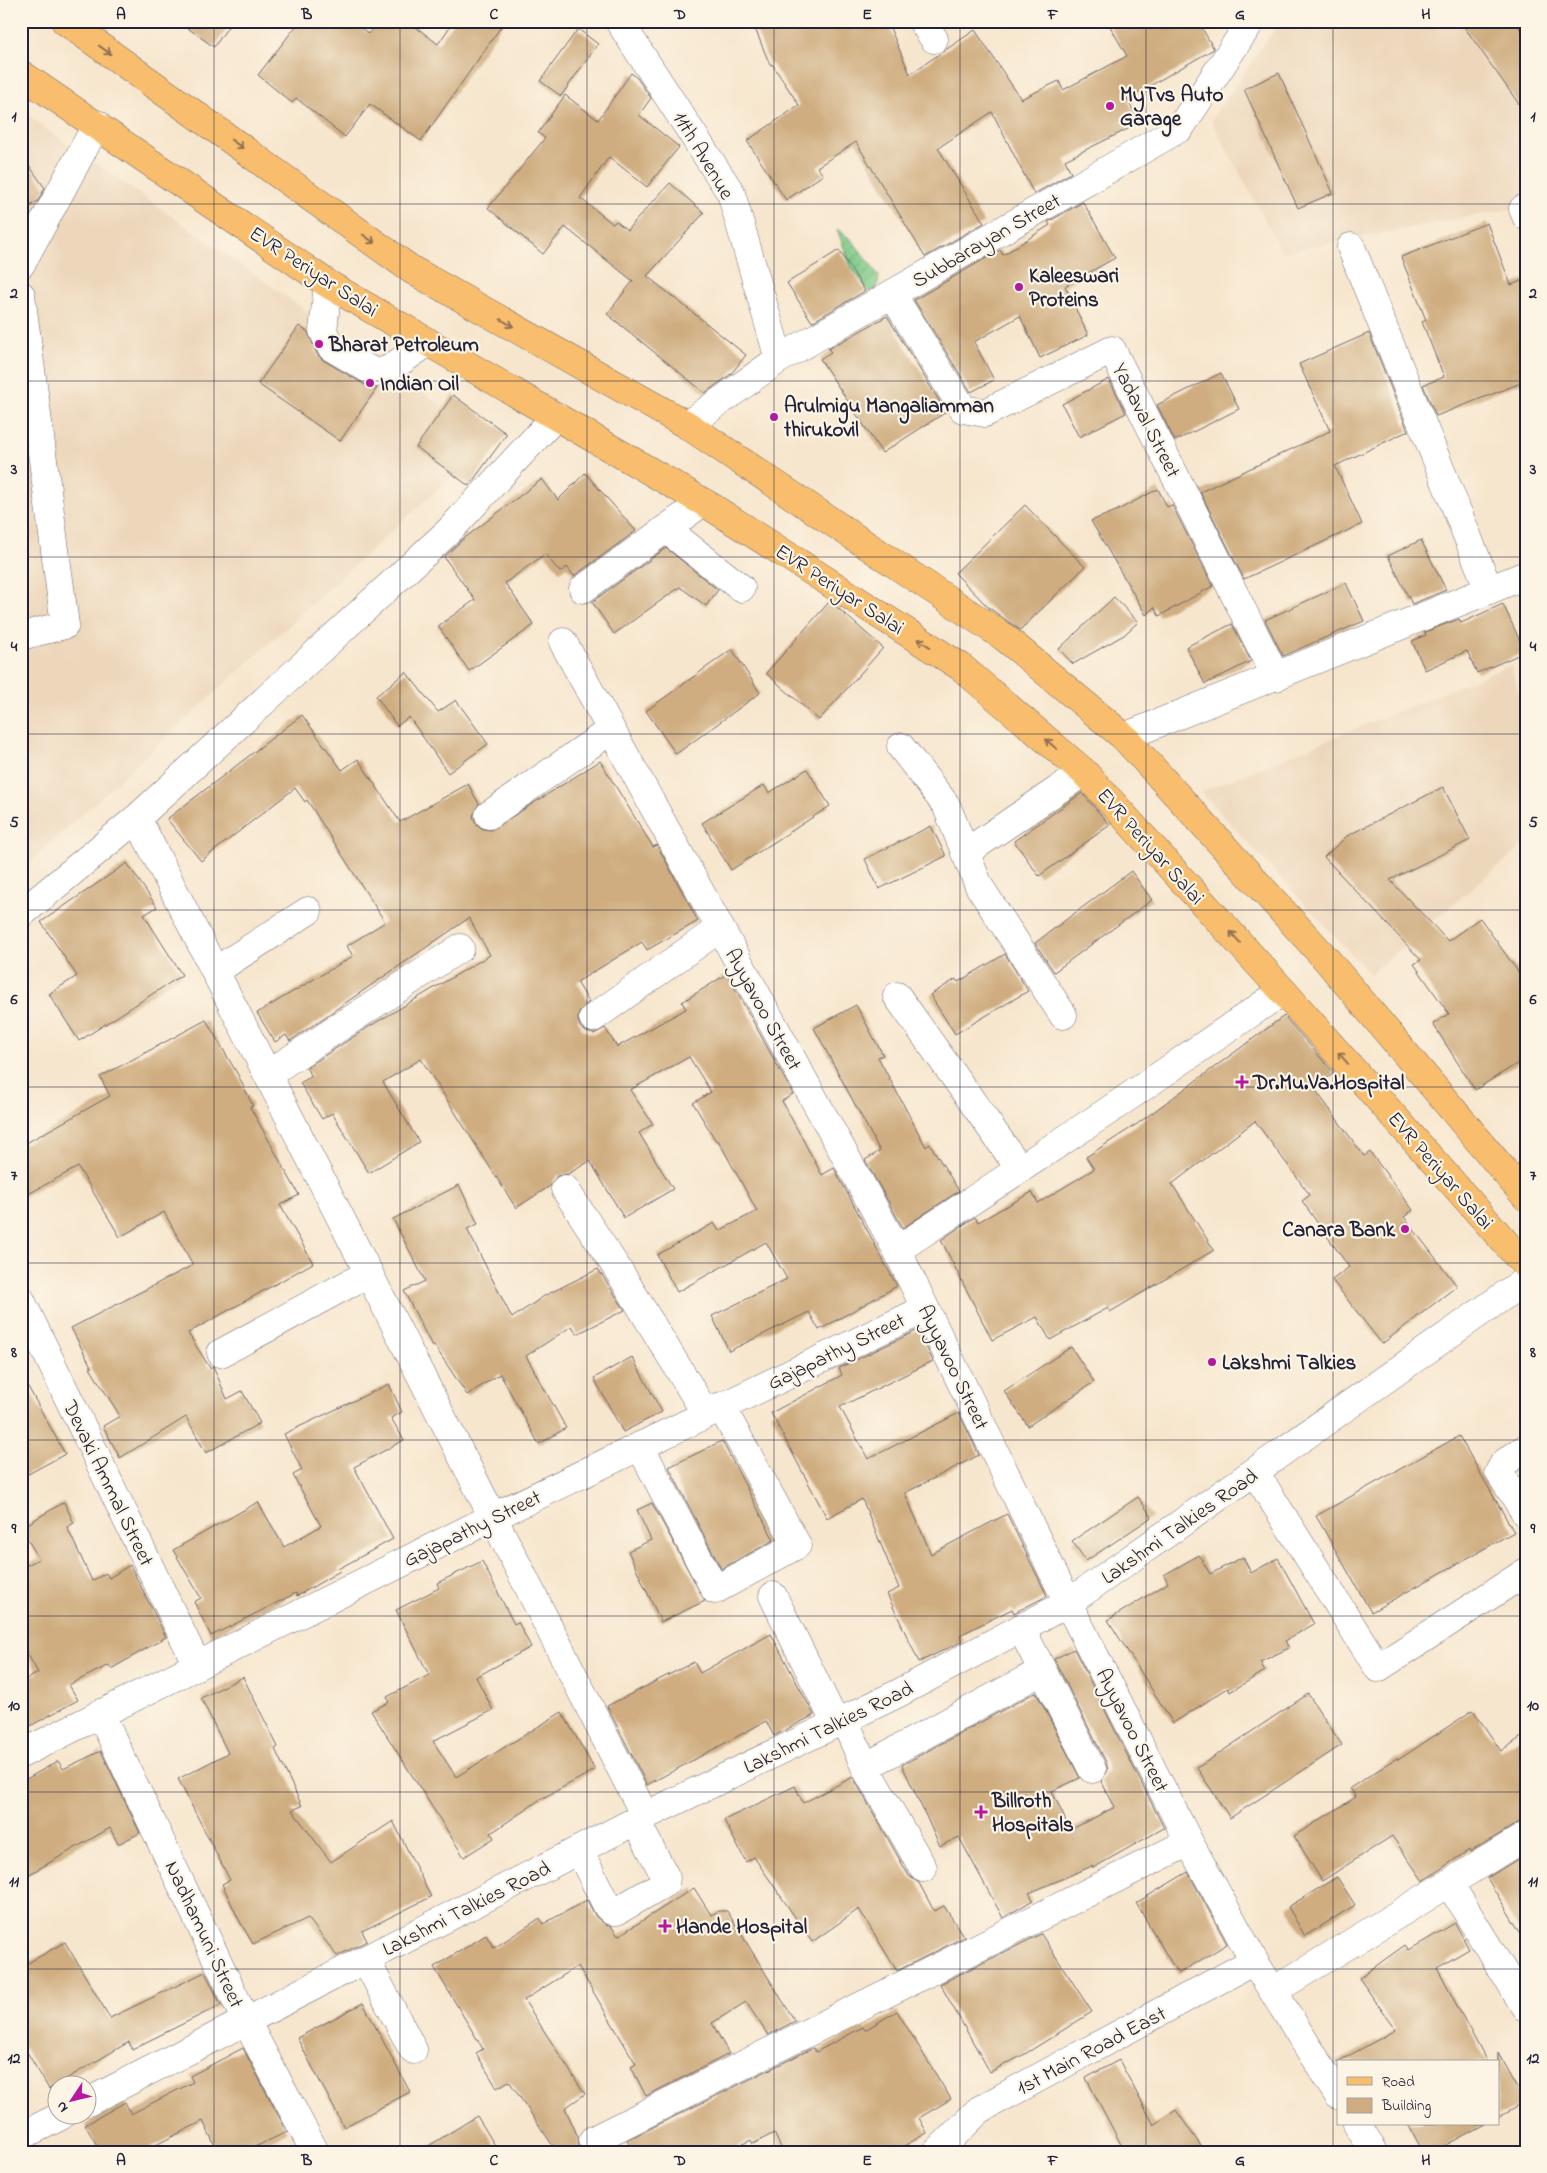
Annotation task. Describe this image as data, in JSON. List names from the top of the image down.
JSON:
{
  "streets": {
    "main road": ["EVR Periyar Salai"],
    "street": [
      "11th Avenue",
      "Subbarayan Street",
      "Yadaval Street",
      "Ayyavoo Street",
      "Gajapathy Street",
      "Devaki Ammal Street",
      "Lakshmi Talkies Road",
      "Nadhamuni Street",
      "1st Main Road East"
    ]
  },
  "crossings": [
    ["11th Avenue", "Subbarayan Street"],
    ["Subbarayan Street", "Yadaval Street"],
    ["Ayyavoo Street", "Gajapathy Street"],
    ["Ayyavoo Street", "Lakshmi Talkies Road"],
    ["Ayyavoo Street", "1st Main Road East"],
    ["Gajapathy Street", "Devaki Ammal Street"],
    ["Gajapathy Street", "Nadhamuni Street"],
    ["Lakshmi Talkies Road", "Nadhamuni Street"]
  ],
  "places": {
    "other": [
      "MyTvs Auto Garage",
      "Kaleeswari Proteins",
      "Bharat Petroleum",
      "Indian Oil",
      "Arulmigu Mangaliamman thirukovil",
      "Canara Bank",
      "Lakshmi Talkies"
    ],
    "health": ["Dr.Mu.Va.Hospital", "Billroth Hospitals", "Hande Hospital"]
  },
  "legend": ["Road", "Building"],
  "north": "bottom left",
  "grid": {
    "columns": [
      "A",
      "B",
      "C",
      "D",
      "E",
      "F",
      "G",
      "H"
    ],
    "rows": [
      "1",
      "2",
      "3",
      "4",
      "5",
      "6",
      "7",
      "8",
      "9",
      "10",
      "11",
      "12"
    ]
  }
}
